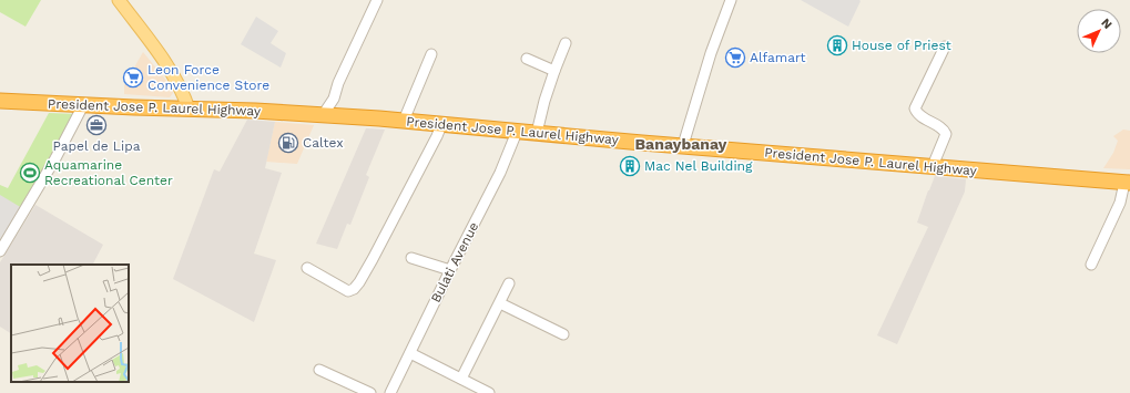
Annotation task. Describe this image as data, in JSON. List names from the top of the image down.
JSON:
{
  "streets": {
    "highway": ["President Jose P. Laurel Highway"],
    "street": ["Bulati Avenue"]
  },
  "crossings": [
    ["President Jose P. Laurel Highway", "Bulati Avenue"]
  ],
  "districts": ["Banaybanay"],
  "places": {
    "building": ["House of Priest", "Mac Nel Building"],
    "supermarket": ["Alfamart", "Leon Force Convenience Store"],
    "office": ["Papel de Lipa"],
    "fuel station": ["Caltex"],
    "sports": ["Aquamarine Recreational Center"]
  },
  "north": "top right"
}
